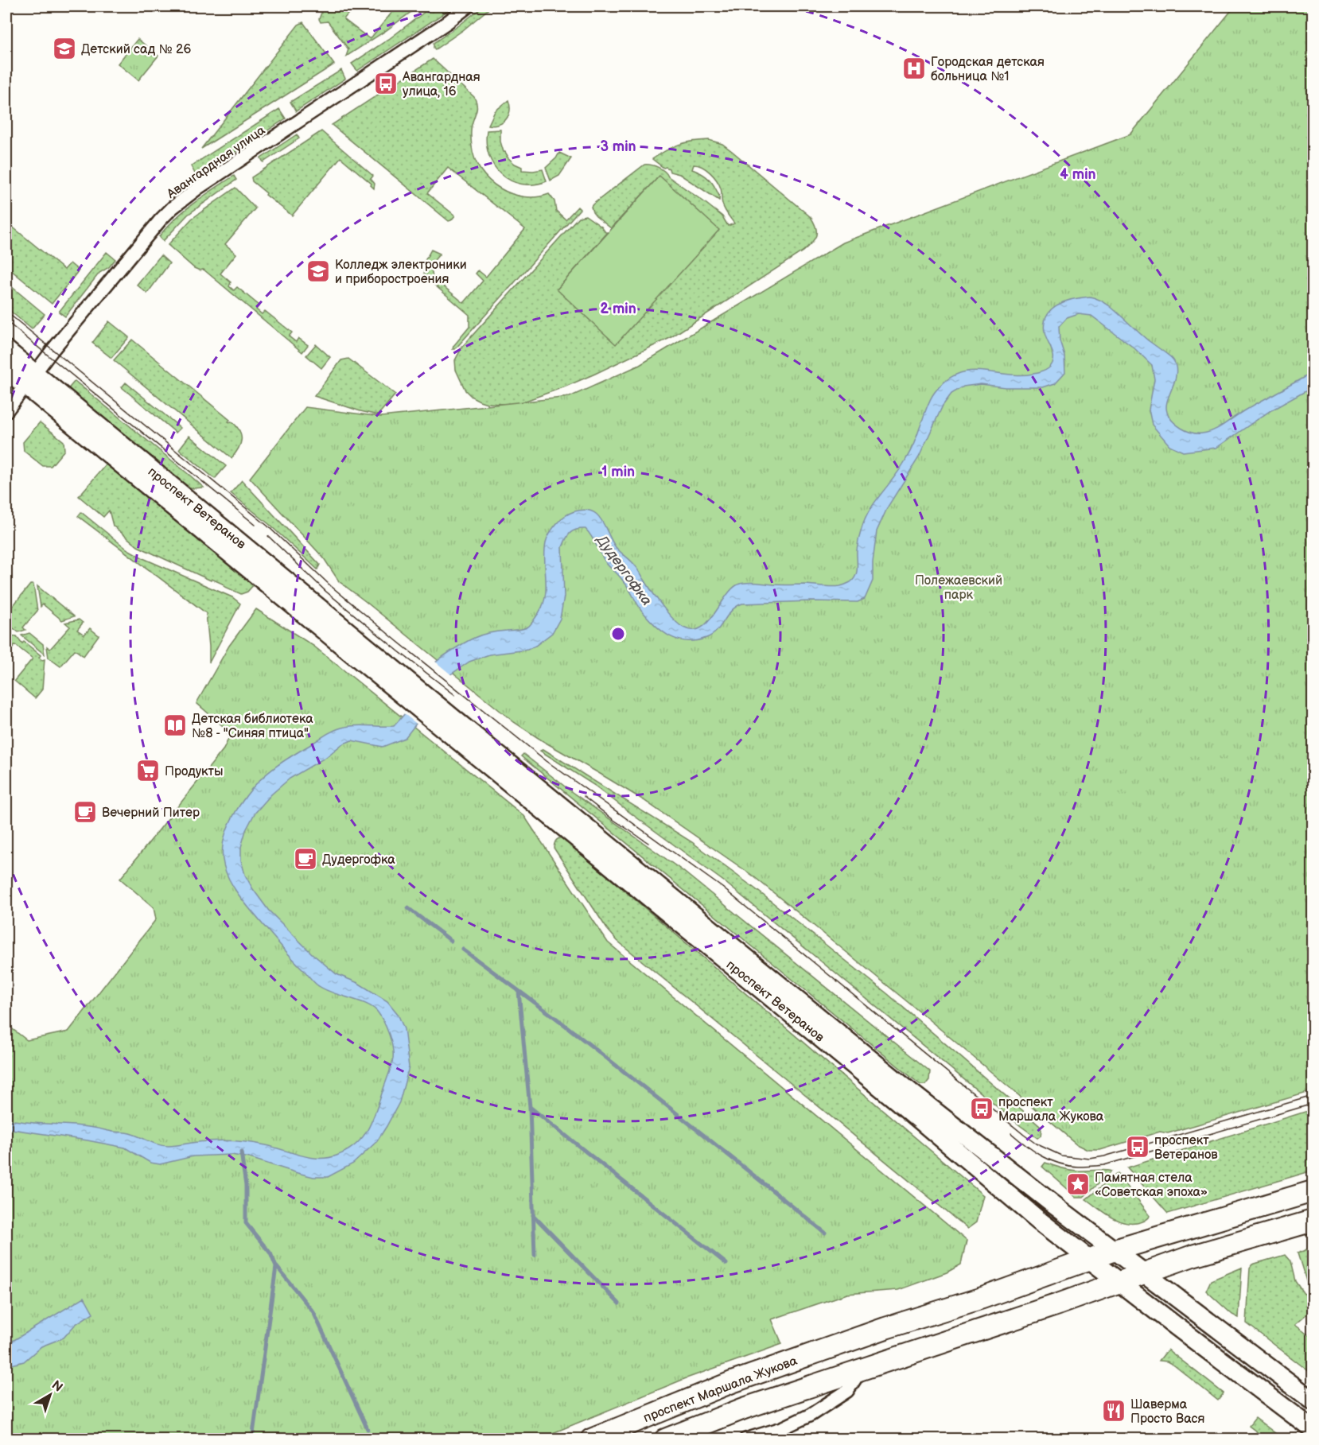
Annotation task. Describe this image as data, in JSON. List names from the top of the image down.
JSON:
{
  "streets": {
    "main road": ["проспект Ветеранов", "проспект Маршала Жукова"],
    "street": ["Авангардная улица"]
  },
  "crossings": [
    ["Авангардная улица", "проспект Ветеранов"],
    ["проспект Ветеранов", "проспект Маршала Жукова"]
  ],
  "water": ["Дудергофка"],
  "parks": ["Полежаевский парк"],
  "places": {
    "school or university": ["Детский сад № 26", "Колледж электроники и приборостроения"],
    "hospital": ["Городская детская больница №1"],
    "bus stop": ["Авангардная улица, 16", "проспект Маршала Жукова", "проспект Ветеранов"],
    "library": ["Детская библиотека №8 - \"Синяя птица\""],
    "supermarket": ["Продукты"],
    "cafe": ["Вечерний Питер", "Дудергофка"],
    "place": ["Памятная стела «Советская эпоха»"],
    "restaurant": ["Шаверма Просто Вася"]
  },
  "north": "top right",
  "rings": [
    "3 min",
    "4 min",
    "2 min",
    "1 min"
  ]
}
